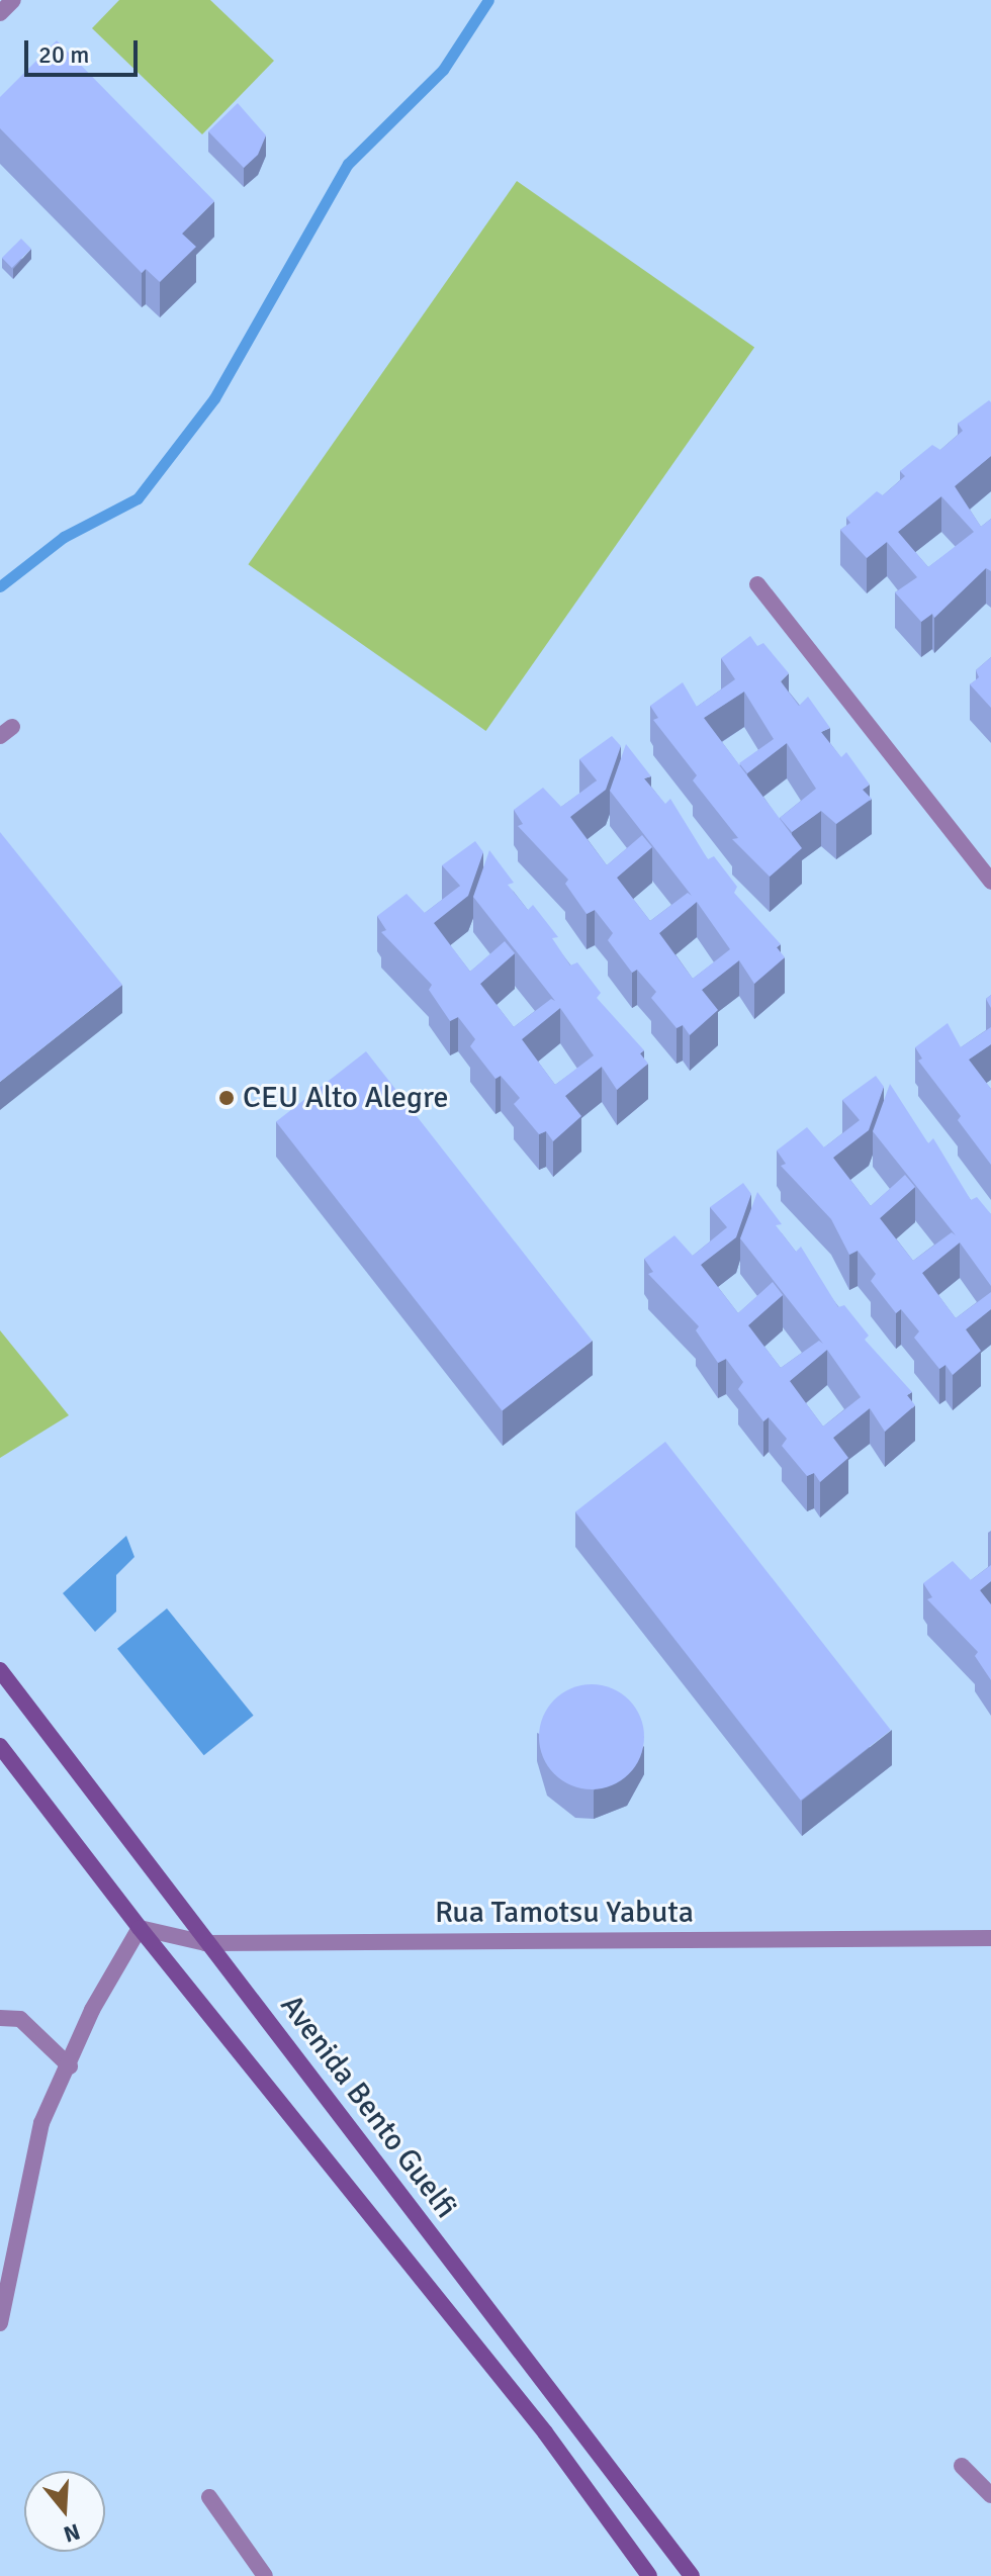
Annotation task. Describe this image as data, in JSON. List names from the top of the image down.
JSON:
{
  "streets": {
    "main road": ["Avenida Bento Guelfi"],
    "street": ["Rua Tamotsu Yabuta"]
  },
  "crossings": [
    ["Rua Tamotsu Yabuta", "Avenida Bento Guelfi"]
  ],
  "places": ["CEU Alto Alegre"],
  "scale_bar": "20 m",
  "north": "bottom"
}
